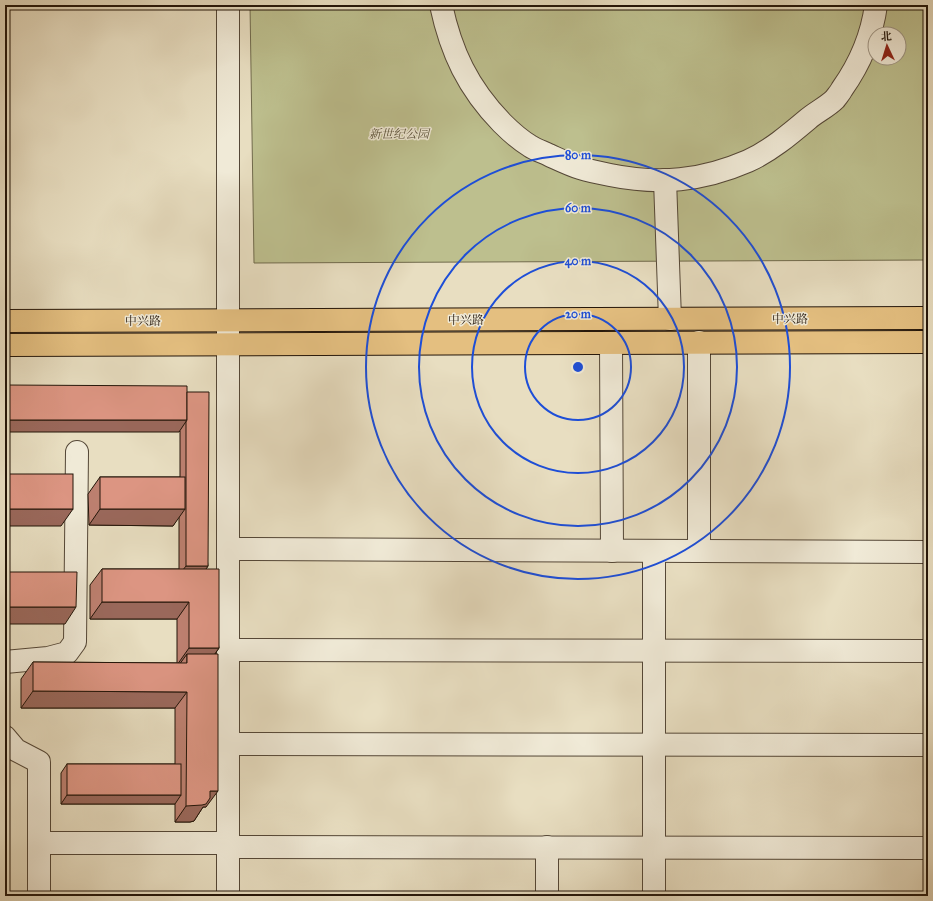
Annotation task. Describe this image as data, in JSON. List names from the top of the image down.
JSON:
{
  "streets": {
    "main road": ["中兴路"]
  },
  "parks": ["新世纪公园"],
  "north": "top",
  "rings": [
    "80 m",
    "60 m",
    "40 m",
    "20 m"
  ]
}
